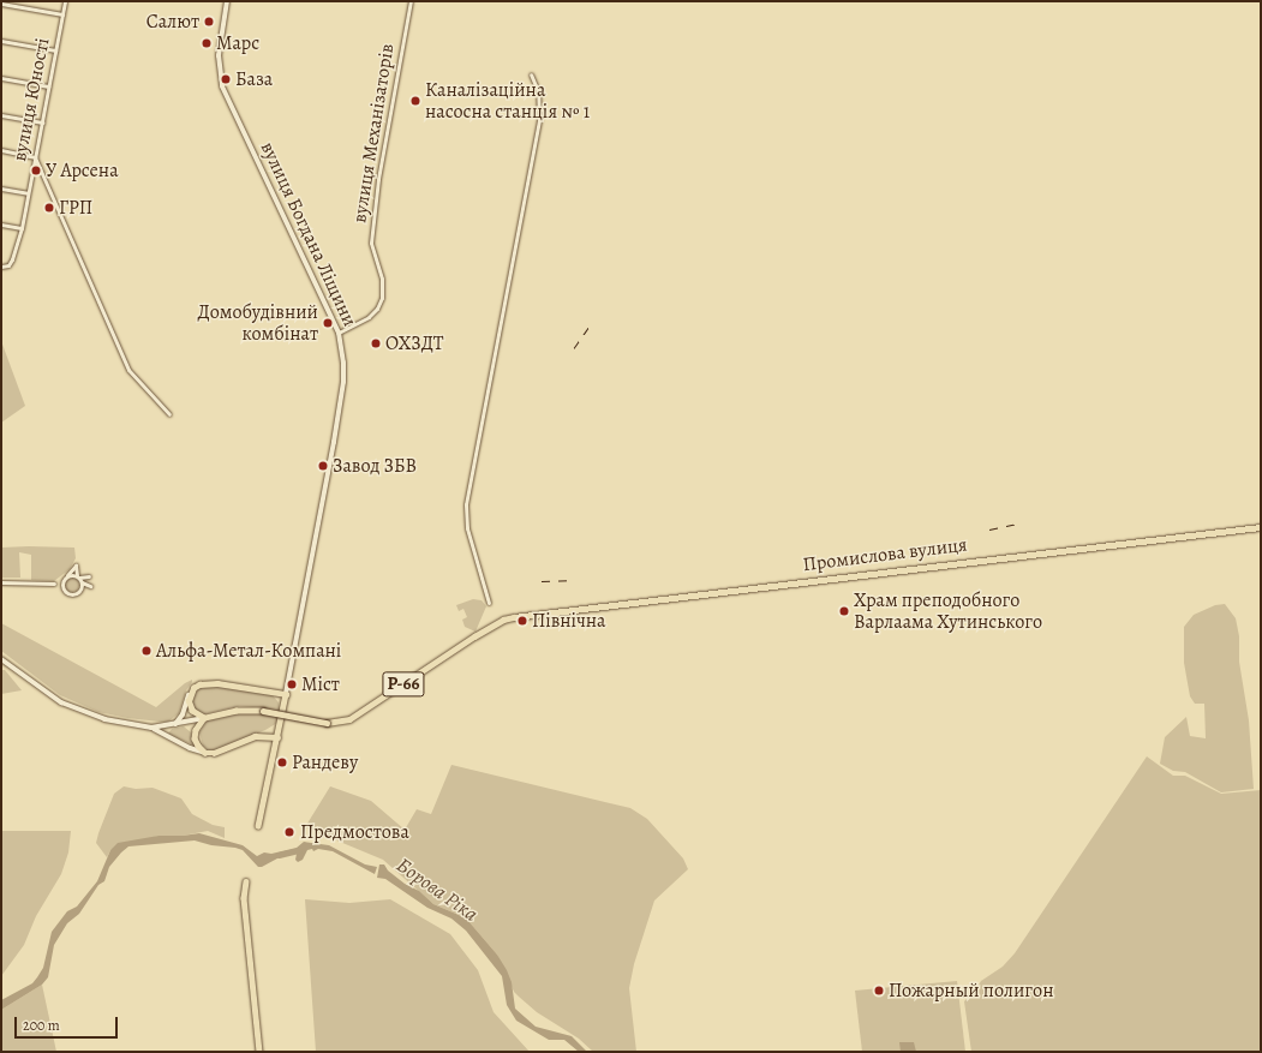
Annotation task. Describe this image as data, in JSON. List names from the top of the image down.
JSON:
{
  "streets": {
    "main road": ["вулиця Богдана Ліщини", "Промислова вулиця", "Р-66"],
    "street": ["вулиця Юності", "вулиця Механізаторів"]
  },
  "crossings": [
    ["вулиця Механізаторів", "вулиця Богдана Ліщини"]
  ],
  "water": ["Борова Ріка"],
  "places": [
    "Салют",
    "Марс",
    "База",
    "Каналізаційна насосна станція № 1",
    "У Арсена",
    "ГРП",
    "Домобудівний комбінат",
    "ОХЗДТ",
    "Завод ЗБВ",
    "Храм преподобного Варлаама Хутинського",
    "Північна",
    "Альфа-Метал-Компані",
    "Міст",
    "Рандеву",
    "Предмостова",
    "Пожарный полигон"
  ],
  "scale_bar": "200 m"
}
